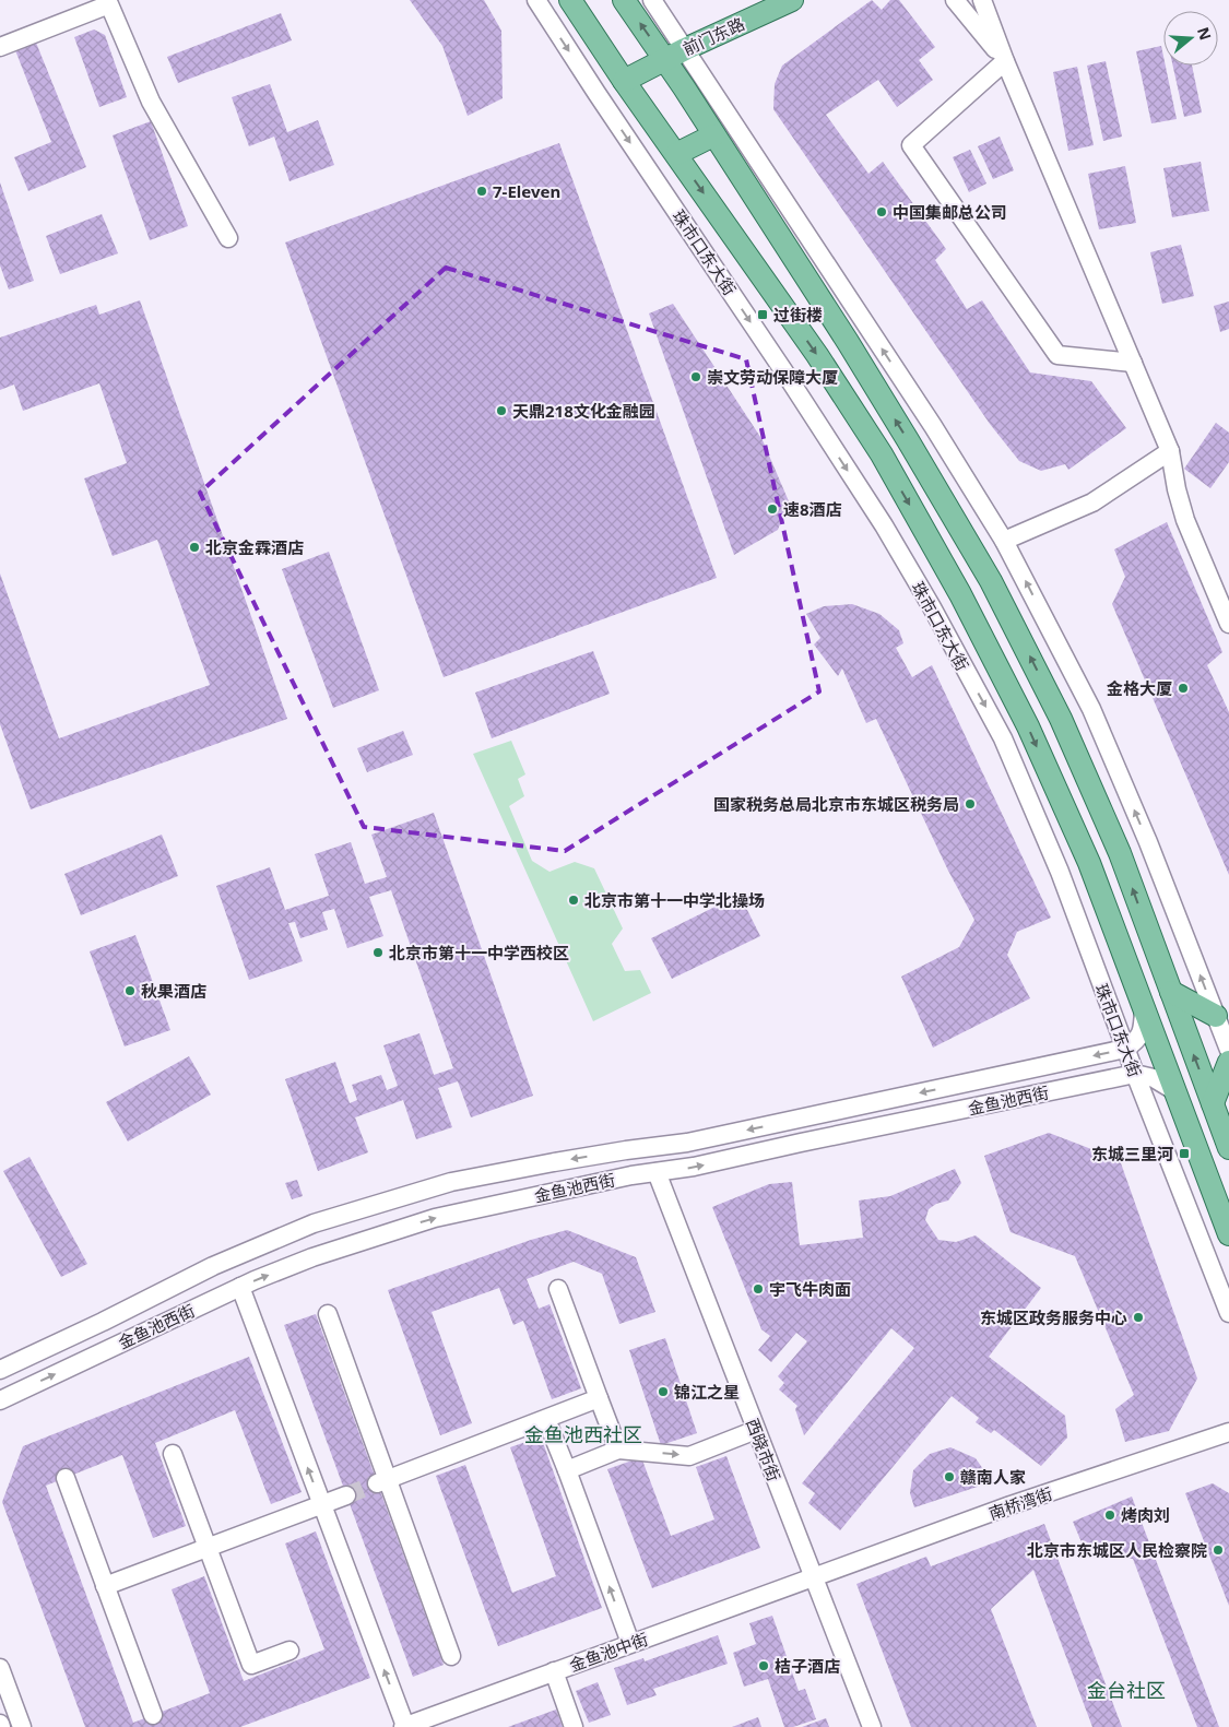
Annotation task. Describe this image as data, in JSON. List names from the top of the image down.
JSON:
{
  "streets": {
    "main road": ["前门东路", "珠市口东大街"],
    "street": [
      "金鱼池西街",
      "西晓市街",
      "南桥湾街",
      "金鱼池中街"
    ]
  },
  "crossings": [
    ["前门东路", "珠市口东大街"],
    ["珠市口东大街", "金鱼池西街"],
    ["金鱼池西街", "西晓市街"],
    ["西晓市街", "南桥湾街"],
    ["西晓市街", "金鱼池中街"],
    ["南桥湾街", "金鱼池中街"]
  ],
  "districts": ["金鱼池西社区", "金台社区"],
  "places": {
    "other": [
      "7-Eleven",
      "中国集邮总公司",
      "崇文劳动保障大厦",
      "天鼎218文化金融园",
      "速8酒店",
      "北京金霖酒店",
      "金格大厦",
      "国家税务总局北京市东城区税务局",
      "北京市第十一中学北操场",
      "北京市第十一中学西校区",
      "秋果酒店",
      "宇飞牛肉面",
      "东城区政务服务中心",
      "锦江之星",
      "赣南人家",
      "烤肉刘",
      "北京市东城区人民检察院",
      "桔子酒店"
    ],
    "transit": ["过街楼", "东城三里河"]
  },
  "north": "right"
}
